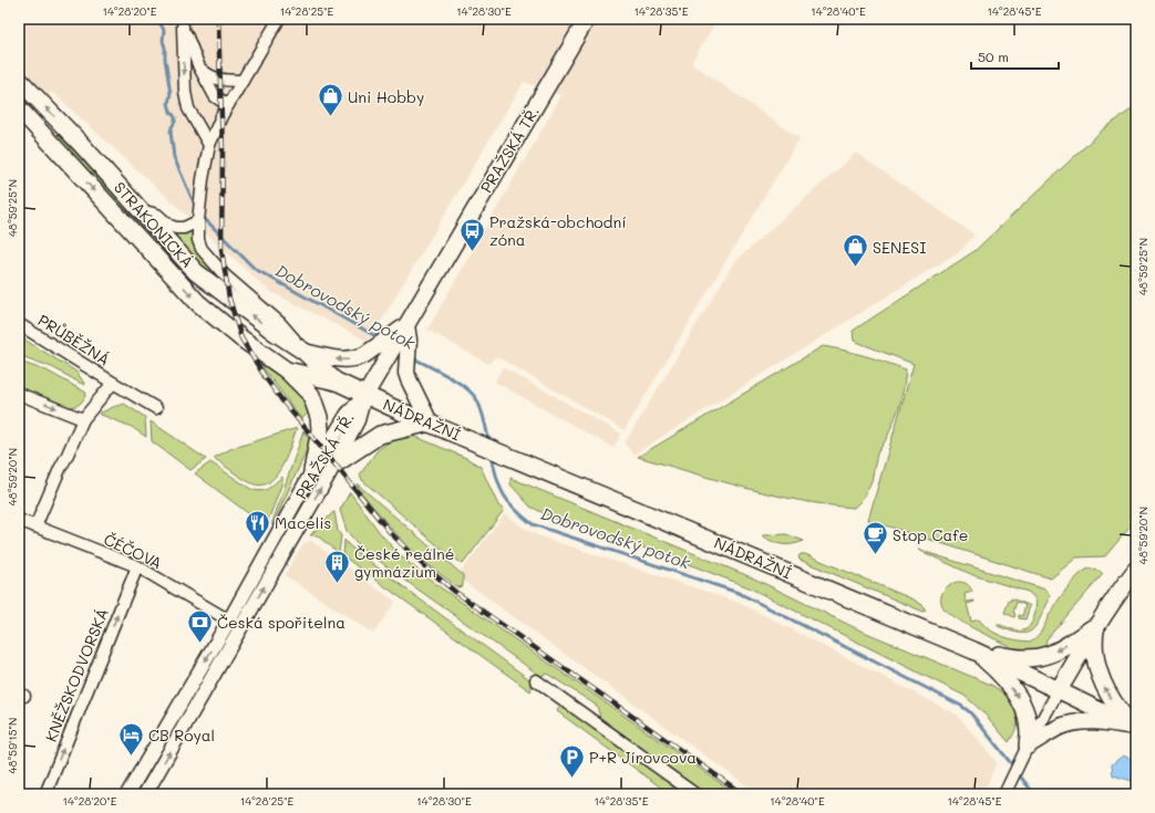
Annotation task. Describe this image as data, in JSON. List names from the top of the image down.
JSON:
{
  "streets": {
    "main road": ["PRAŽSKÁ TŘ.", "STRAKONICKÁ", "NÁDRAŽNÍ"],
    "street": ["PRŮBĚŽNÁ", "ČÉČOVA", "KNĚŽSKODVORSKÁ"]
  },
  "crossings": [
    ["PRAŽSKÁ TŘ.", "NÁDRAŽNÍ"],
    ["PRAŽSKÁ TŘ.", "ČÉČOVA"],
    ["PRŮBĚŽNÁ", "ČÉČOVA"],
    ["ČÉČOVA", "KNĚŽSKODVORSKÁ"]
  ],
  "one_way": ["KNĚŽSKODVORSKÁ"],
  "water": ["Dobrovodský potok"],
  "places": {
    "shop": ["Uni Hobby", "SENESI"],
    "bus stop": ["Pražská-obchodní zóna"],
    "restaurant": ["Macelis"],
    "cafe": ["Stop Cafe"],
    "building": ["České reálné gymnázium"],
    "bank": ["Česká spořitelna"],
    "hotel": ["CB Royal"],
    "parking": ["P+R Jírovcova"]
  },
  "scale_bar": "50 m",
  "coordinates": [
    "14°28'20\"E",
    "14°28'25\"E",
    "14°28'30\"E",
    "14°28'35\"E",
    "14°28'40\"E",
    "14°28'45\"E",
    "48°59'25\"N",
    "48°59'20\"N",
    "48°59'15\"N"
  ]
}
